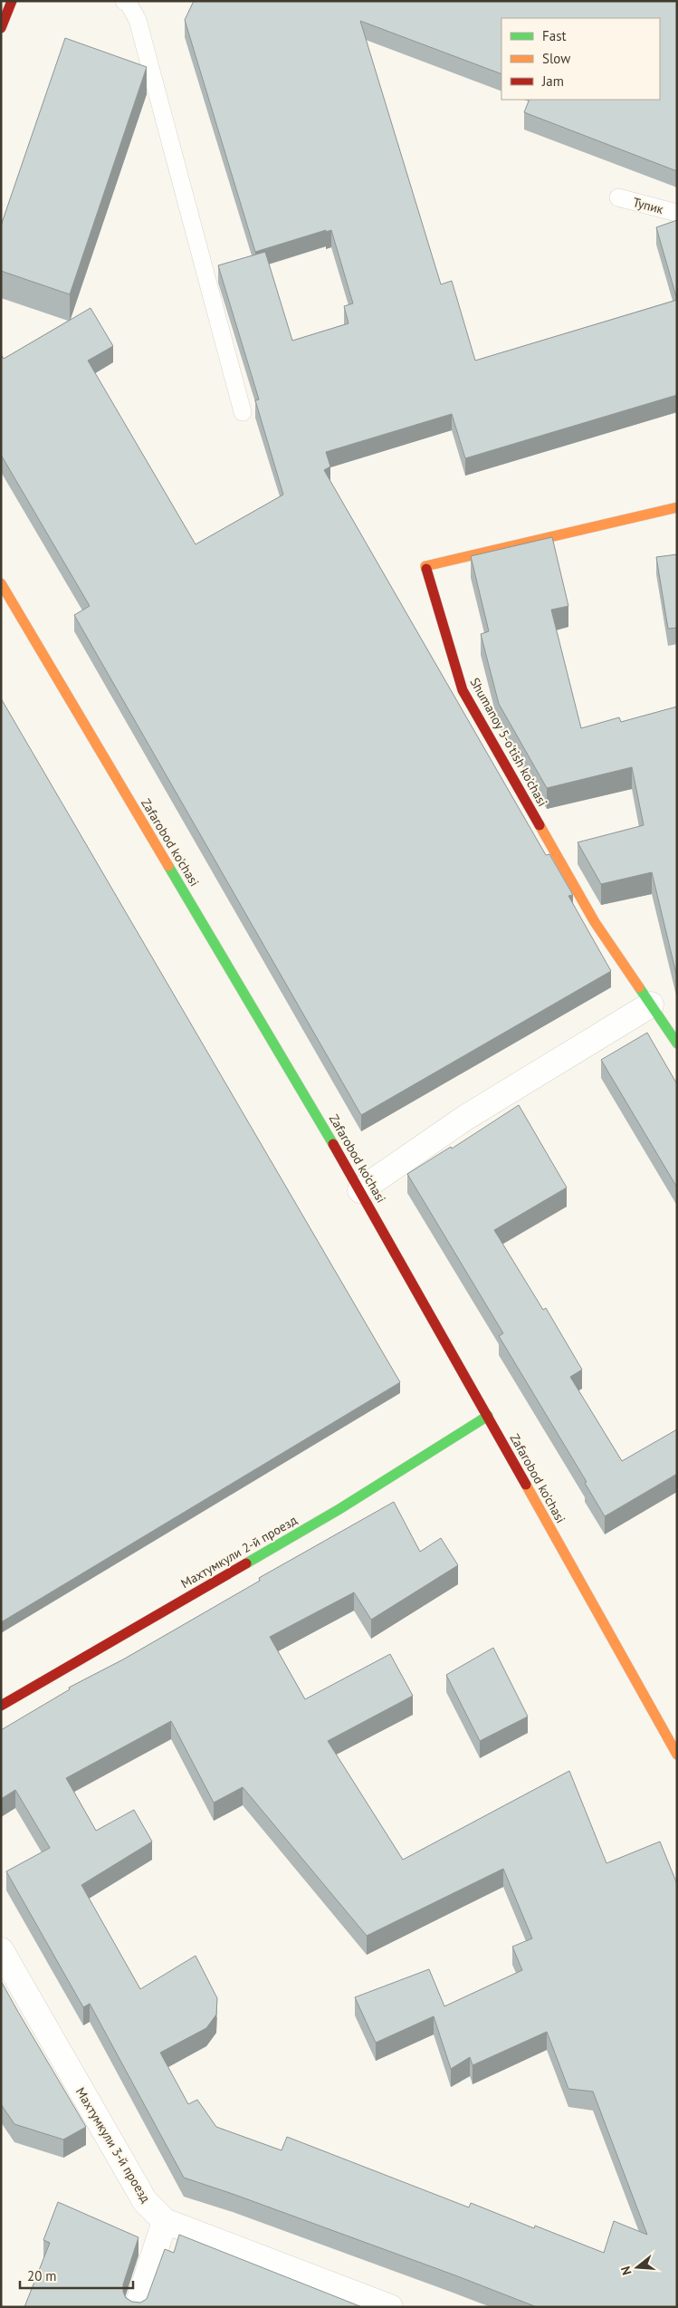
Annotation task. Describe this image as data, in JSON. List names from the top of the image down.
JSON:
{
  "streets": {
    "street": [
      "Shumanoy 5-o'tish ko'chasi",
      "Zafarobod ko'chasi",
      "Махтумкули 2-й проезд",
      "Махтумкули 3-й проезд"
    ],
    "lane": ["Тупик"]
  },
  "crossings": [
    ["Zafarobod ko'chasi", "Махтумкули 2-й проезд"]
  ],
  "legend": ["Fast", "Slow", "Jam"],
  "scale_bar": "20 m",
  "north": "left"
}
